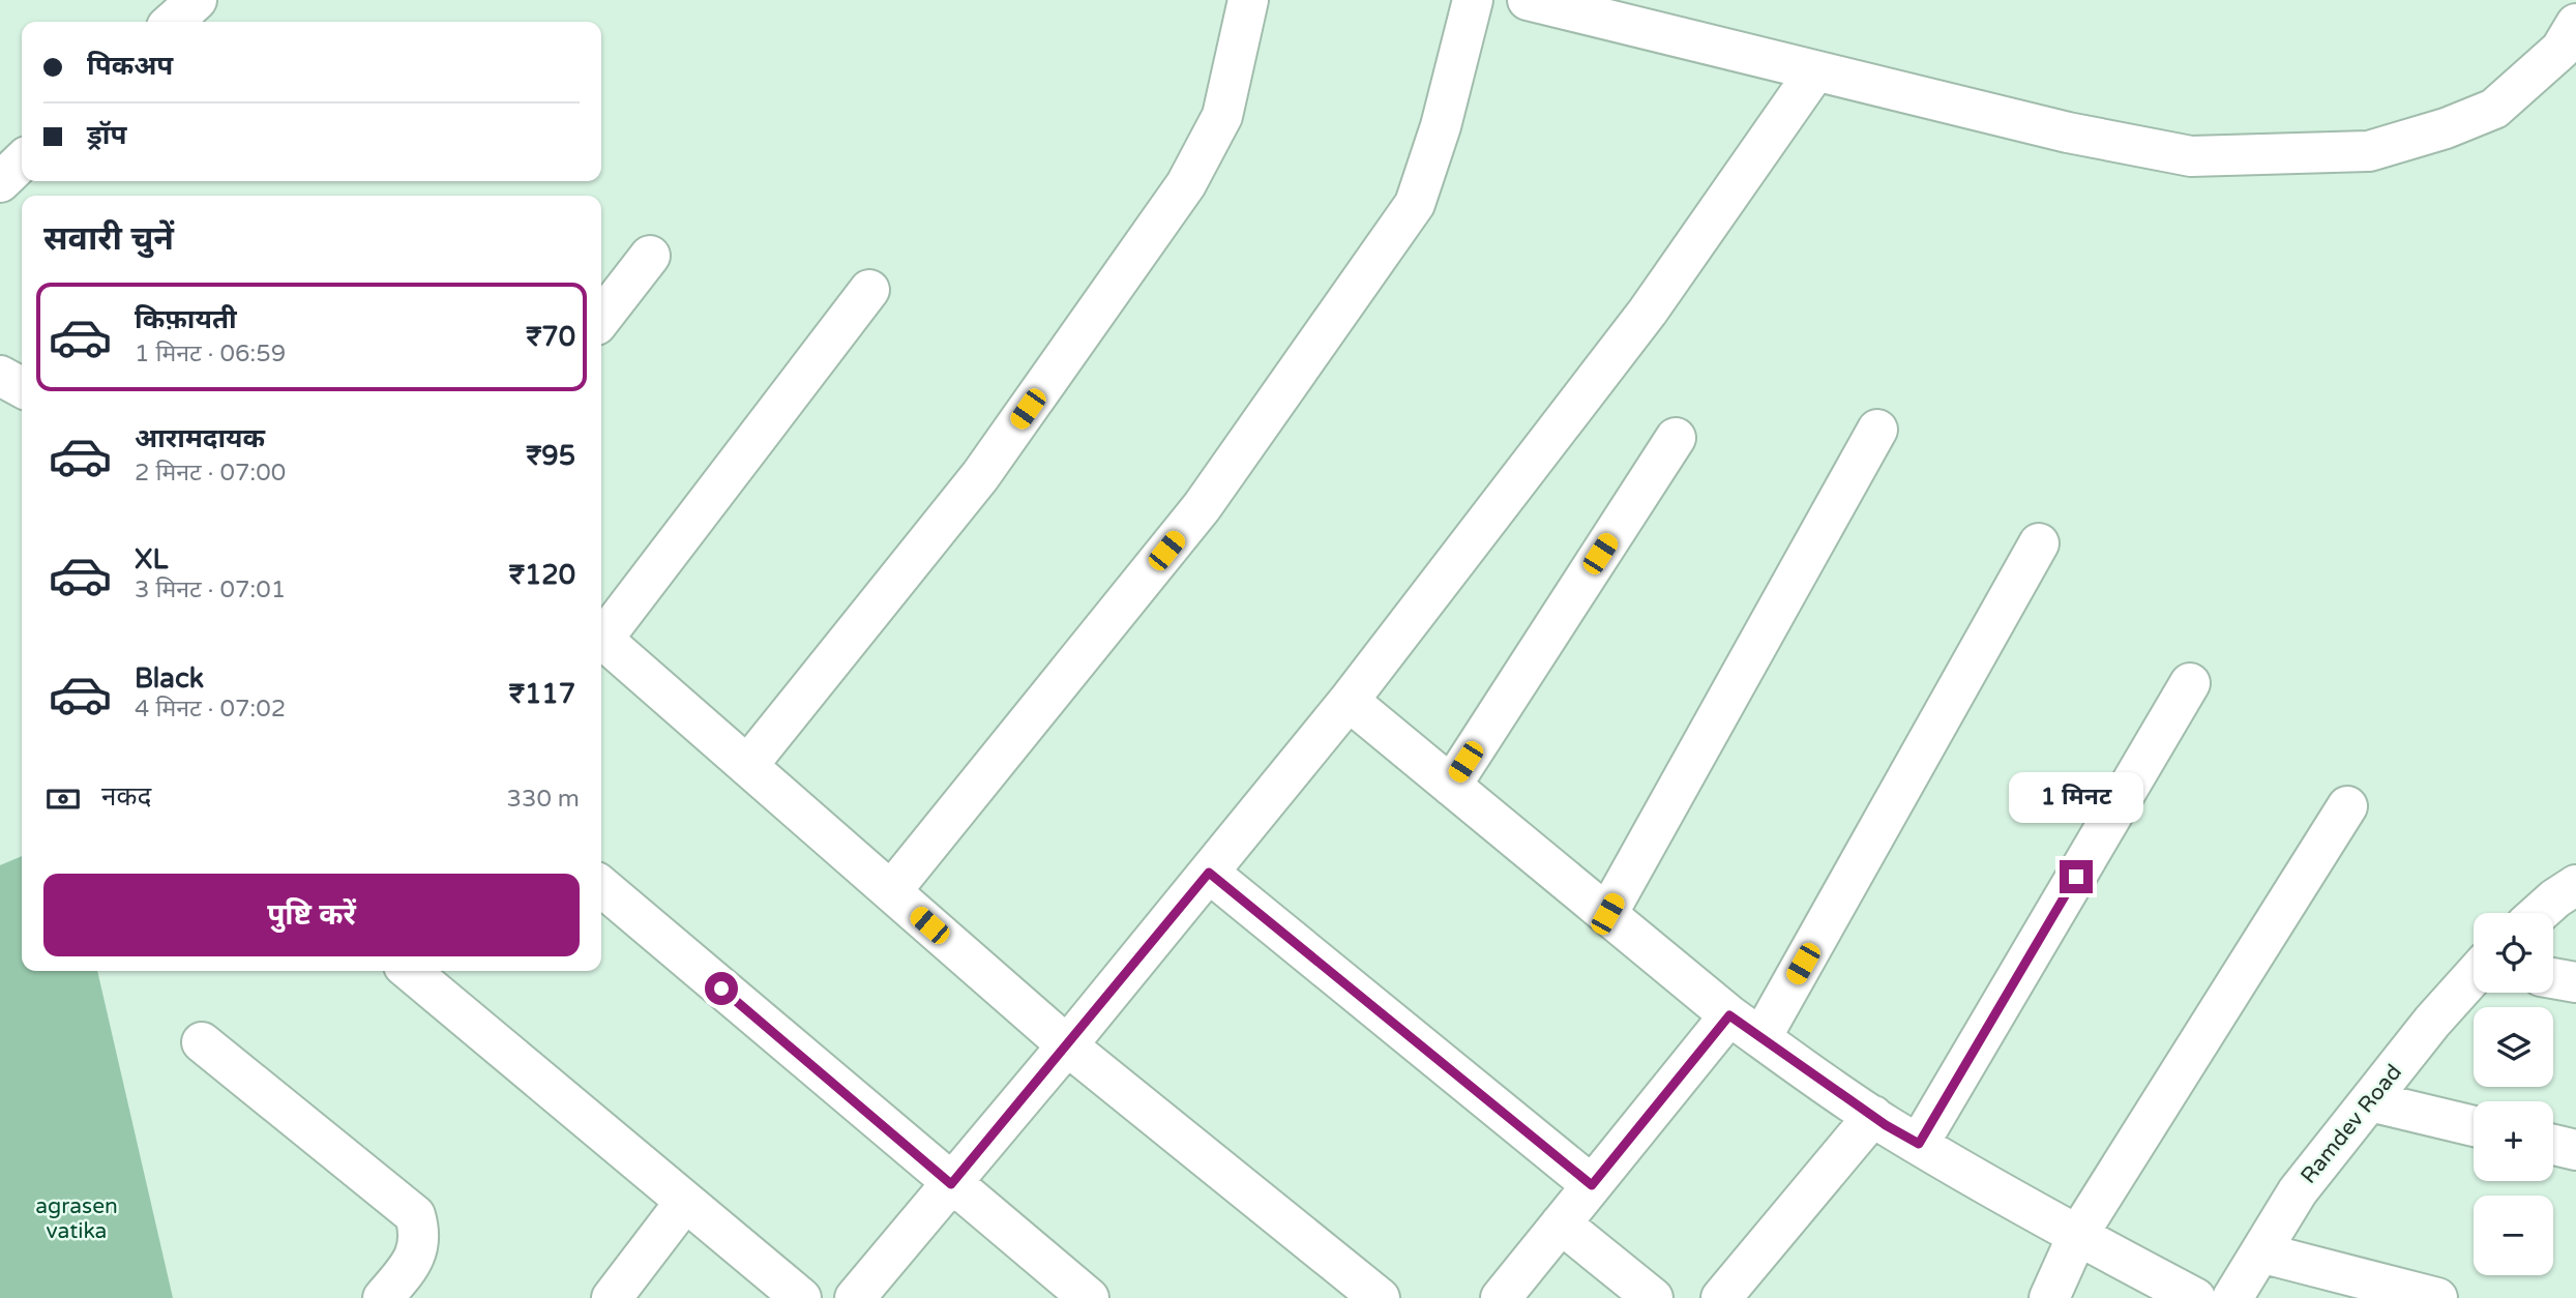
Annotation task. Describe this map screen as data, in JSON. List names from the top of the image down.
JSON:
{
  "streets": {
    "street": ["Ramdev Road"]
  },
  "parks": ["agrasen vatika"],
  "page": {
    "banner": ["पिकअप", "ड्रॉप"],
    "heading": "सवारी चुनें",
    "list": [
      {
        "name": "किफ़ायती",
        "note": "1 मिनट · 06:59",
        "value": "₹70"
      },
      {
        "name": "आरामदायक",
        "note": "2 मिनट · 07:00",
        "value": "₹95"
      },
      {
        "name": "XL",
        "note": "3 मिनट · 07:01",
        "value": "₹120"
      },
      {
        "name": "Black",
        "note": "4 मिनट · 07:02",
        "value": "₹117"
      }
    ],
    "pay": ["नकद", "330 m"],
    "bubble": "1 मिनट",
    "buttons": "पुष्टि करें",
    "map_buttons": ["+", "−"]
  }
}
